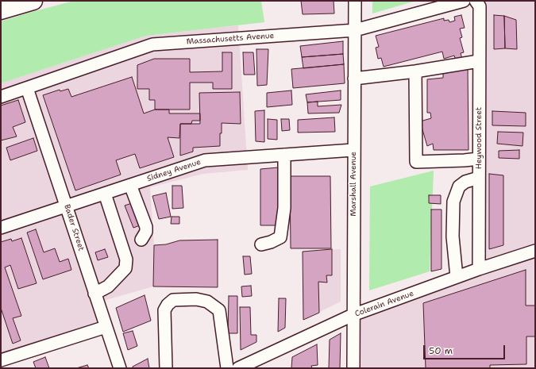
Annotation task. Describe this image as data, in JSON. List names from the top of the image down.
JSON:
{
  "streets": {
    "street": [
      "Massachusetts Avenue",
      "Heywood Street",
      "Sidney Avenue",
      "Marshall Avenue",
      "Bader Street",
      "Colerain Avenue"
    ]
  },
  "crossings": [
    ["Massachusetts Avenue", "Marshall Avenue"],
    ["Massachusetts Avenue", "Bader Street"],
    ["Heywood Street", "Colerain Avenue"],
    ["Sidney Avenue", "Marshall Avenue"],
    ["Sidney Avenue", "Bader Street"],
    ["Marshall Avenue", "Colerain Avenue"]
  ],
  "scale_bar": "50 m"
}
